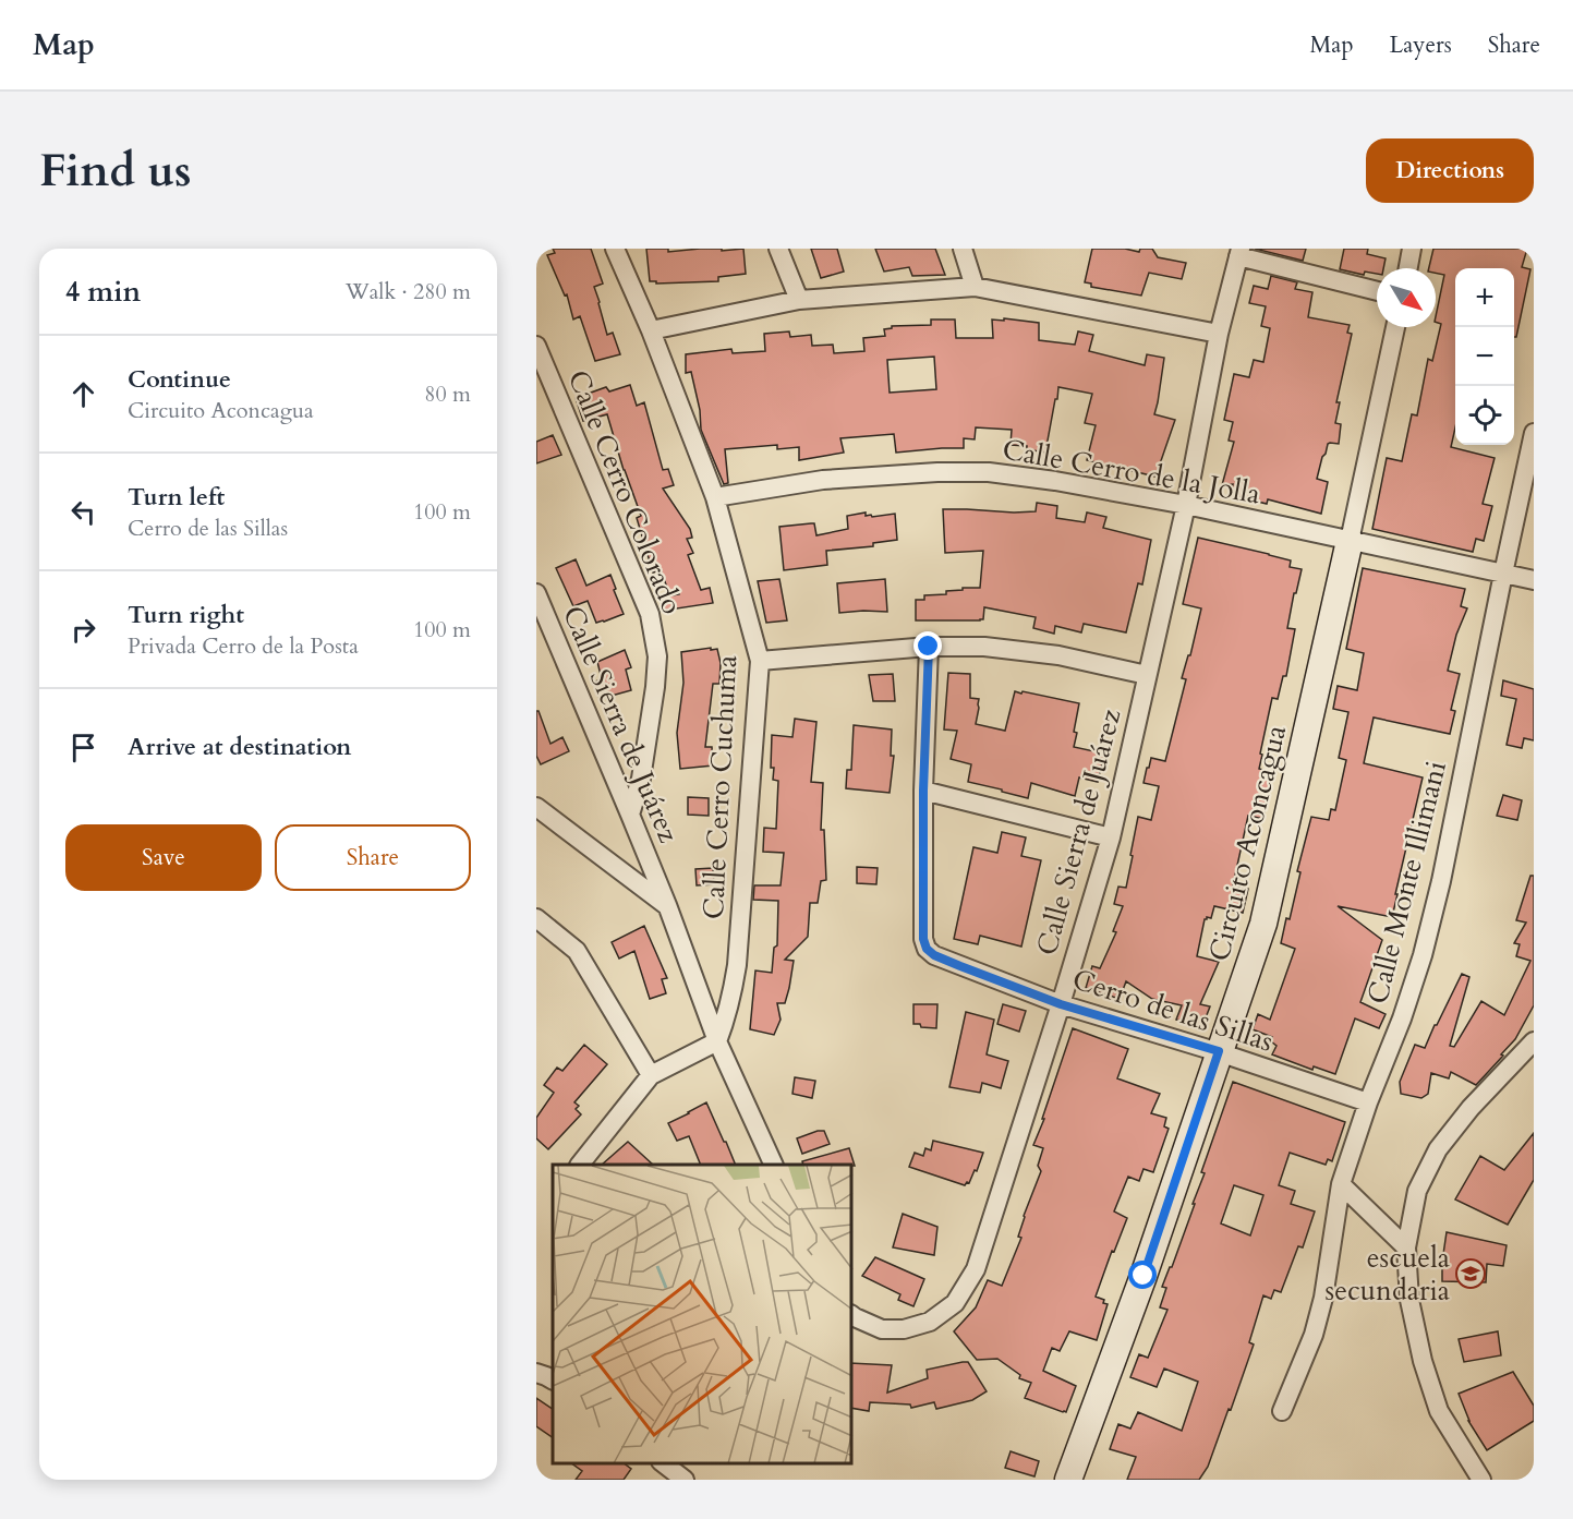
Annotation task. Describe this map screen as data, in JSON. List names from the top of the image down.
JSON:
{
  "streets": {
    "street": [
      "Calle Cerro de la Jolla",
      "Calle Cerro Colorado",
      "Calle Sierra de Juárez",
      "Calle Cerro Cuchuma",
      "Circuito Aconcagua",
      "Calle Monte Illimani",
      "Cerro de las Sillas"
    ]
  },
  "crossings": [
    ["Calle Cerro de la Jolla", "Calle Sierra de Juárez"],
    ["Calle Cerro de la Jolla", "Calle Cerro Cuchuma"],
    ["Calle Cerro de la Jolla", "Circuito Aconcagua"],
    ["Calle Cerro de la Jolla", "Calle Monte Illimani"],
    ["Calle Cerro Colorado", "Calle Sierra de Juárez"],
    ["Calle Sierra de Juárez", "Calle Cerro Cuchuma"],
    ["Calle Sierra de Juárez", "Cerro de las Sillas"],
    ["Circuito Aconcagua", "Cerro de las Sillas"],
    ["Calle Monte Illimani", "Cerro de las Sillas"]
  ],
  "places": {
    "school or university": ["escuela secundaria"]
  },
  "north": "bottom right",
  "page": {
    "header": "Map",
    "nav": ["Map", "Layers", "Share"],
    "buttons": [
      "Directions",
      ["Save", "Share"]
    ],
    "title": "Find us",
    "heading": ["4 min", "Walk · 280 m"],
    "map_buttons": ["+", "−"],
    "list": [
      ["Continue", "Circuito Aconcagua", "80 m"],
      ["Turn left", "Cerro de las Sillas", "100 m"],
      ["Turn right", "Privada Cerro de la Posta", "100 m"],
      "Arrive at destination"
    ]
  }
}
